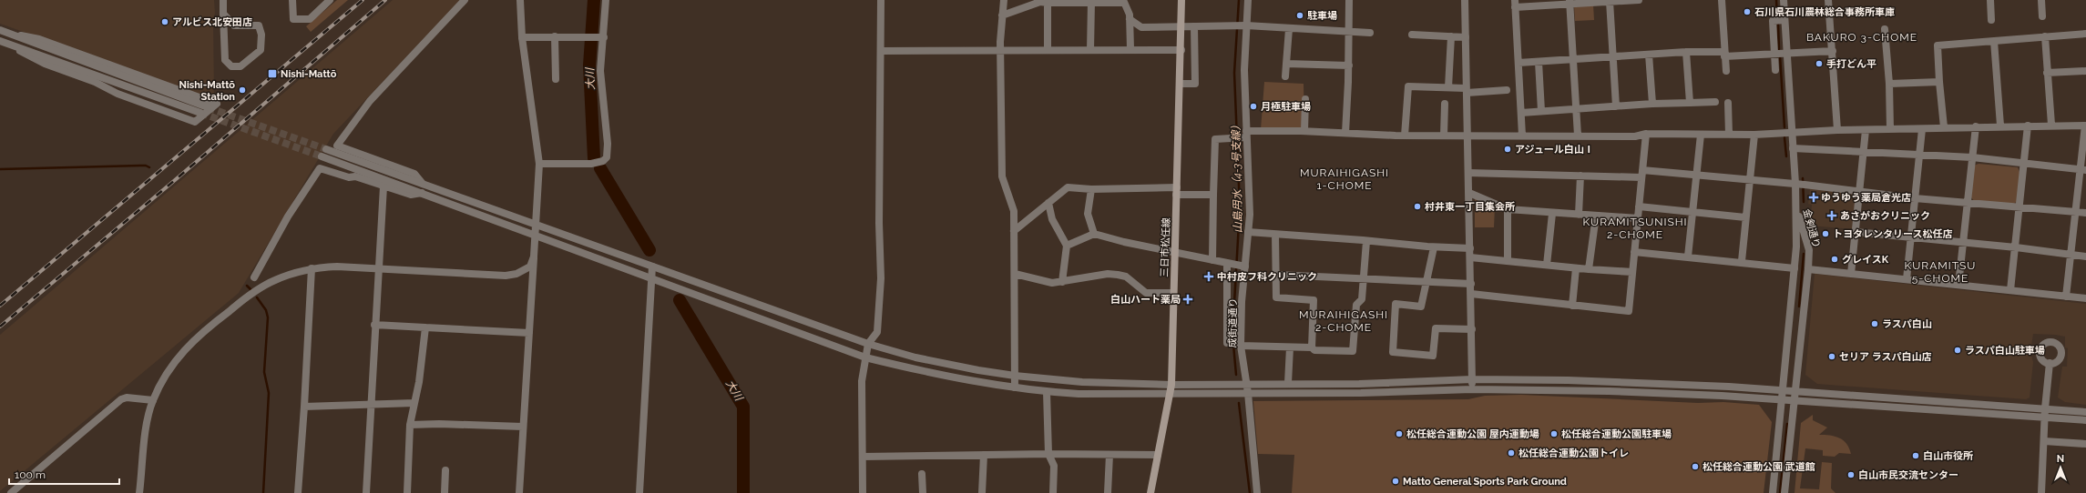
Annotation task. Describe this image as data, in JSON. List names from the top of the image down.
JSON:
{
  "streets": {
    "main road": ["三日市松任線"],
    "street": ["金剣通り", "成街道通り"]
  },
  "districts": [
    "BAKURO 3-CHOME",
    "MURAIHIGASHI 1-CHOME",
    "KURAMITSUNISHI 2-CHOME",
    "KURAMITSU 5-CHOME",
    "MURAIHIGASHI 2-CHOME"
  ],
  "water": ["大川", "山島用水（4-3号支線）"],
  "places": {
    "other": [
      "石川県石川農林総合事務所車庫",
      "駐車場",
      "アルビス北安田店",
      "手打どん平",
      "Nishi-Mattō Station",
      "月極駐車場",
      "アジュール白山Ⅰ",
      "村井東一丁目集会所",
      "トヨタレンタリース松任店",
      "グレイスK",
      "ラスパ白山",
      "ラスパ白山駐車場",
      "セリア ラスパ白山店",
      "松任総合運動公園 屋内運動場",
      "松任総合運動公園駐車場",
      "松任総合運動公園トイレ",
      "白山市役所",
      "松任総合運動公園 武道館",
      "白山市民交流センター",
      "Matto General Sports Park Ground"
    ],
    "transit": ["Nishi-Mattō"],
    "health": [
      "ゆうゆう薬局倉光店",
      "あさがおクリニック",
      "中村皮フ科クリニック",
      "白山ハート薬局"
    ]
  },
  "scale_bar": "100 m",
  "north": "top"
}
